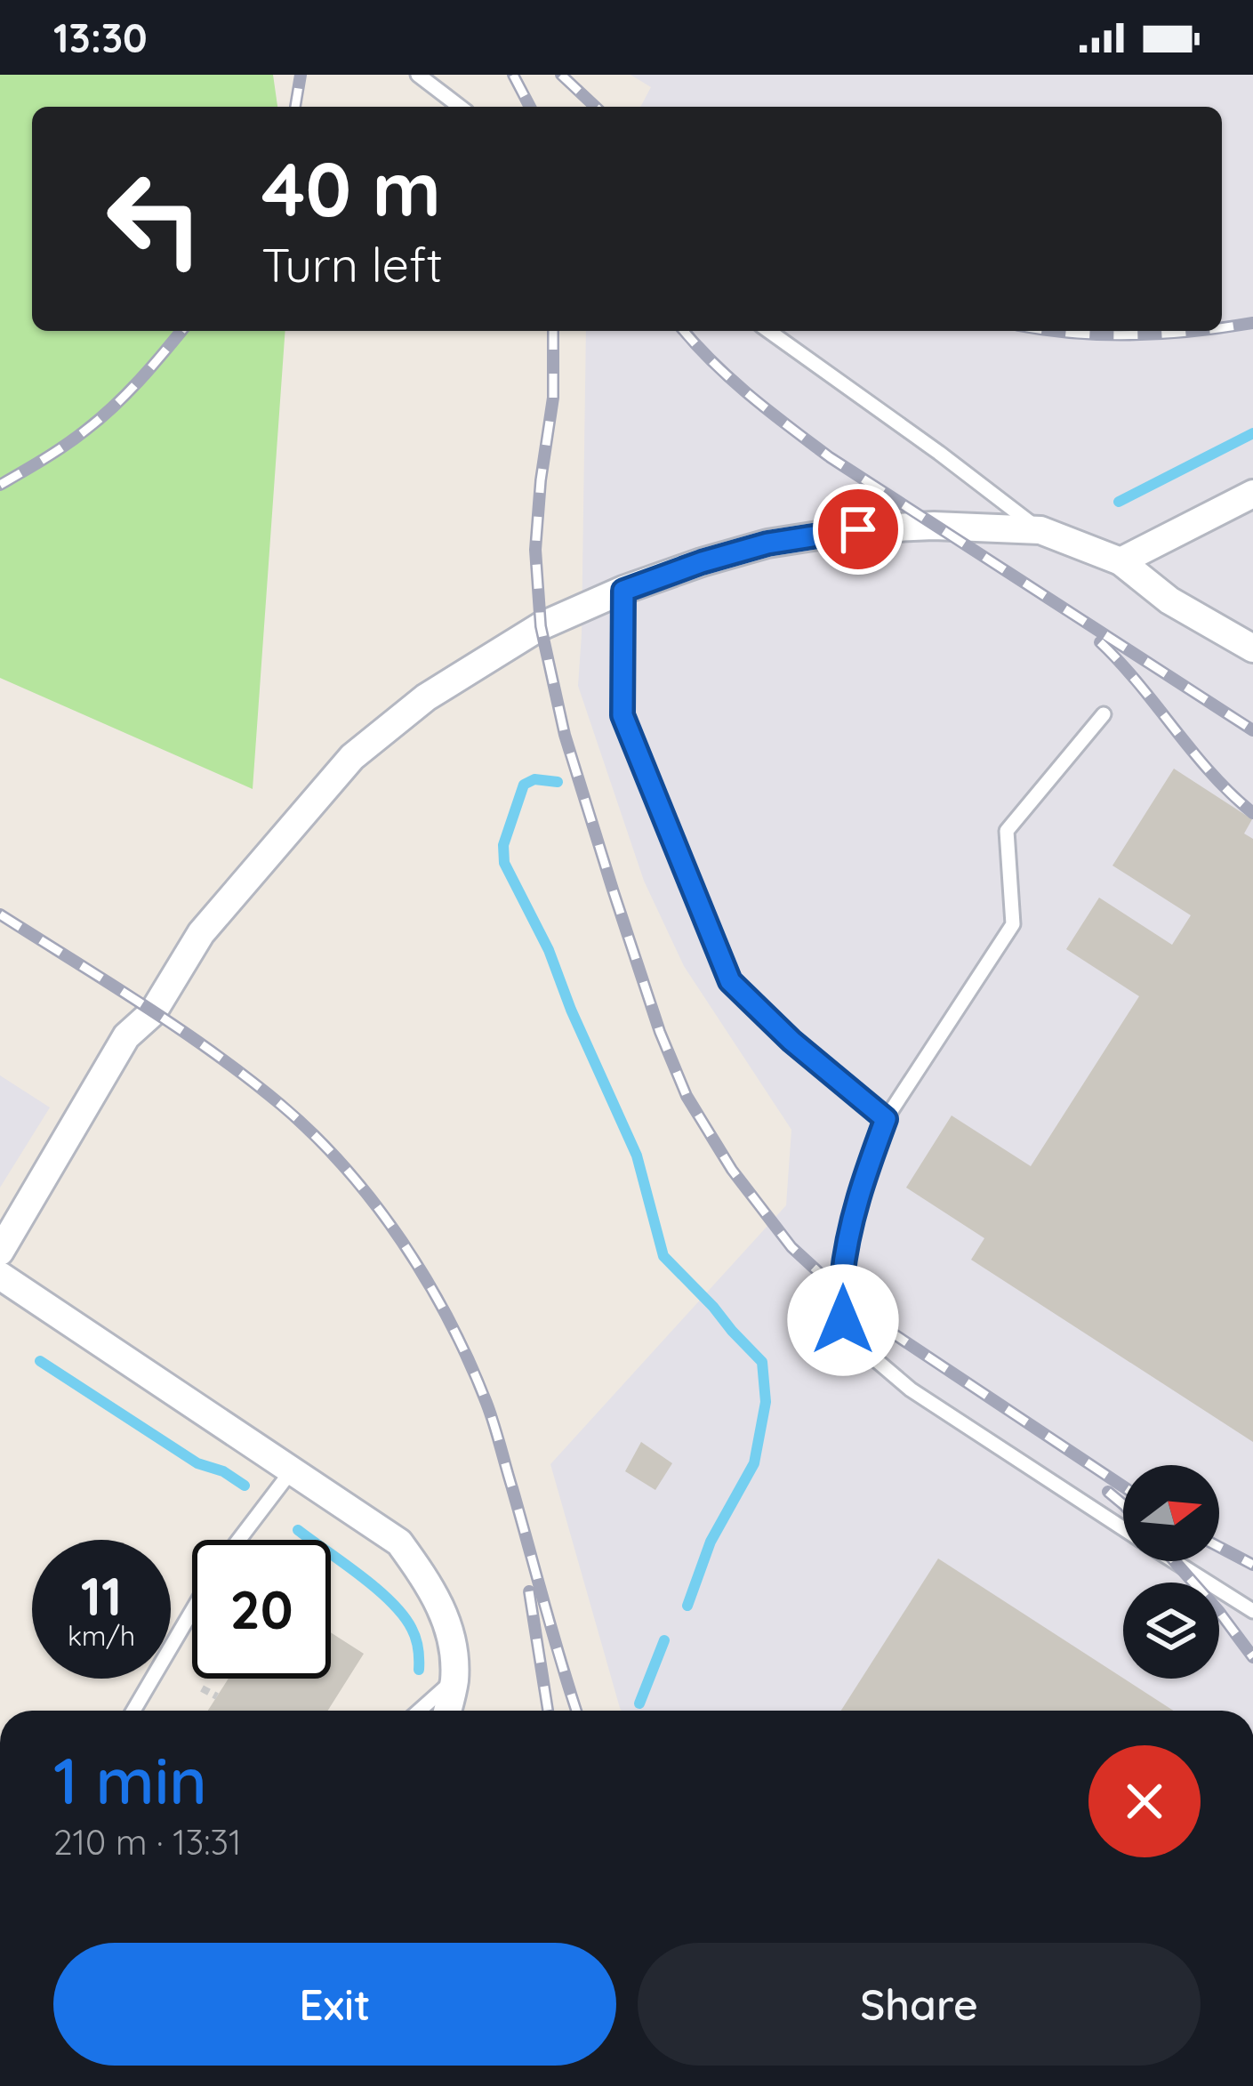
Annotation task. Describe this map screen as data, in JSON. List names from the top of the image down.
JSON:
{
  "north": "right",
  "page": {
    "status": "13:30",
    "turn": ["40 m", "Turn left"],
    "speed": "11 km/h",
    "limit": "20",
    "heading": ["1 min", "210 m · 13:31"],
    "buttons": ["Exit", "Share"]
  }
}
